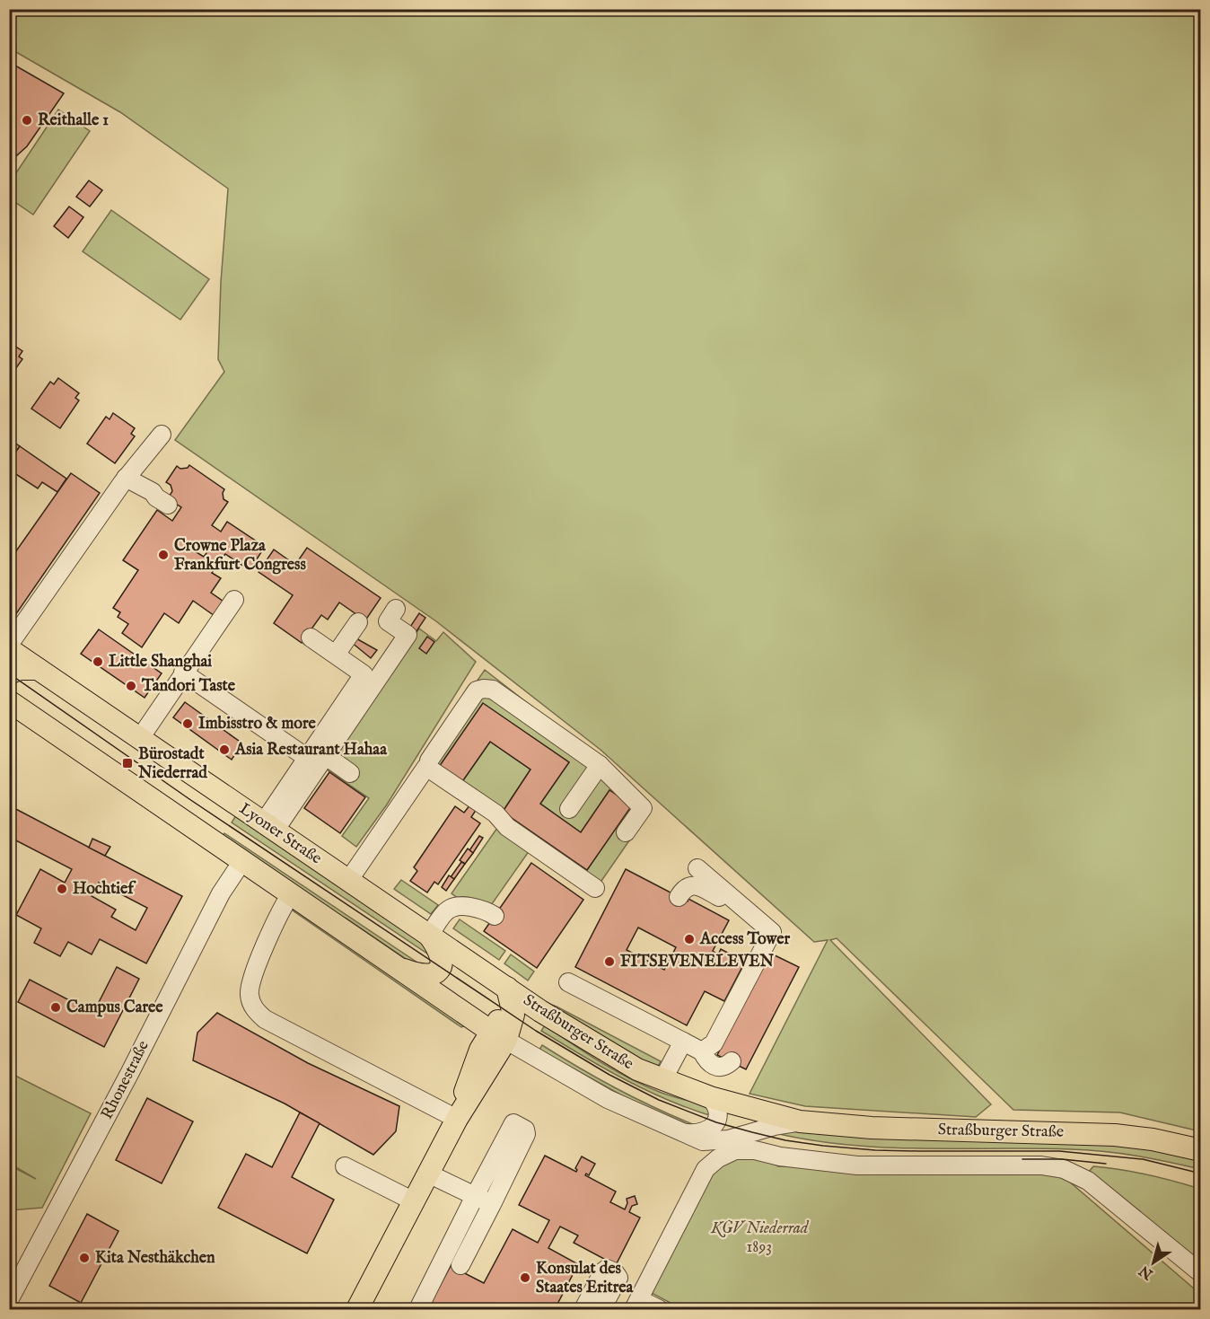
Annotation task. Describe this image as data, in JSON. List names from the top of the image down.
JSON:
{
  "streets": {
    "main road": ["Lyoner Straße", "Straßburger Straße"],
    "street": ["Rhonestraße"]
  },
  "crossings": [
    ["Lyoner Straße", "Straßburger Straße"]
  ],
  "parks": ["KGV Niederrad 1893"],
  "places": {
    "other": [
      "Reithalle 1",
      "Crowne Plaza Frankfurt Congress",
      "Little Shanghai",
      "Tandori Taste",
      "Imbisstro & more",
      "Asia Restaurant Hahaa",
      "Hochtief",
      "Access Tower",
      "FITSEVENELEVEN",
      "Campus Caree",
      "Kita Nesthäkchen",
      "Konsulat des Staates Eritrea"
    ],
    "transit": ["Bürostadt Niederrad"]
  },
  "north": "bottom left"
}
